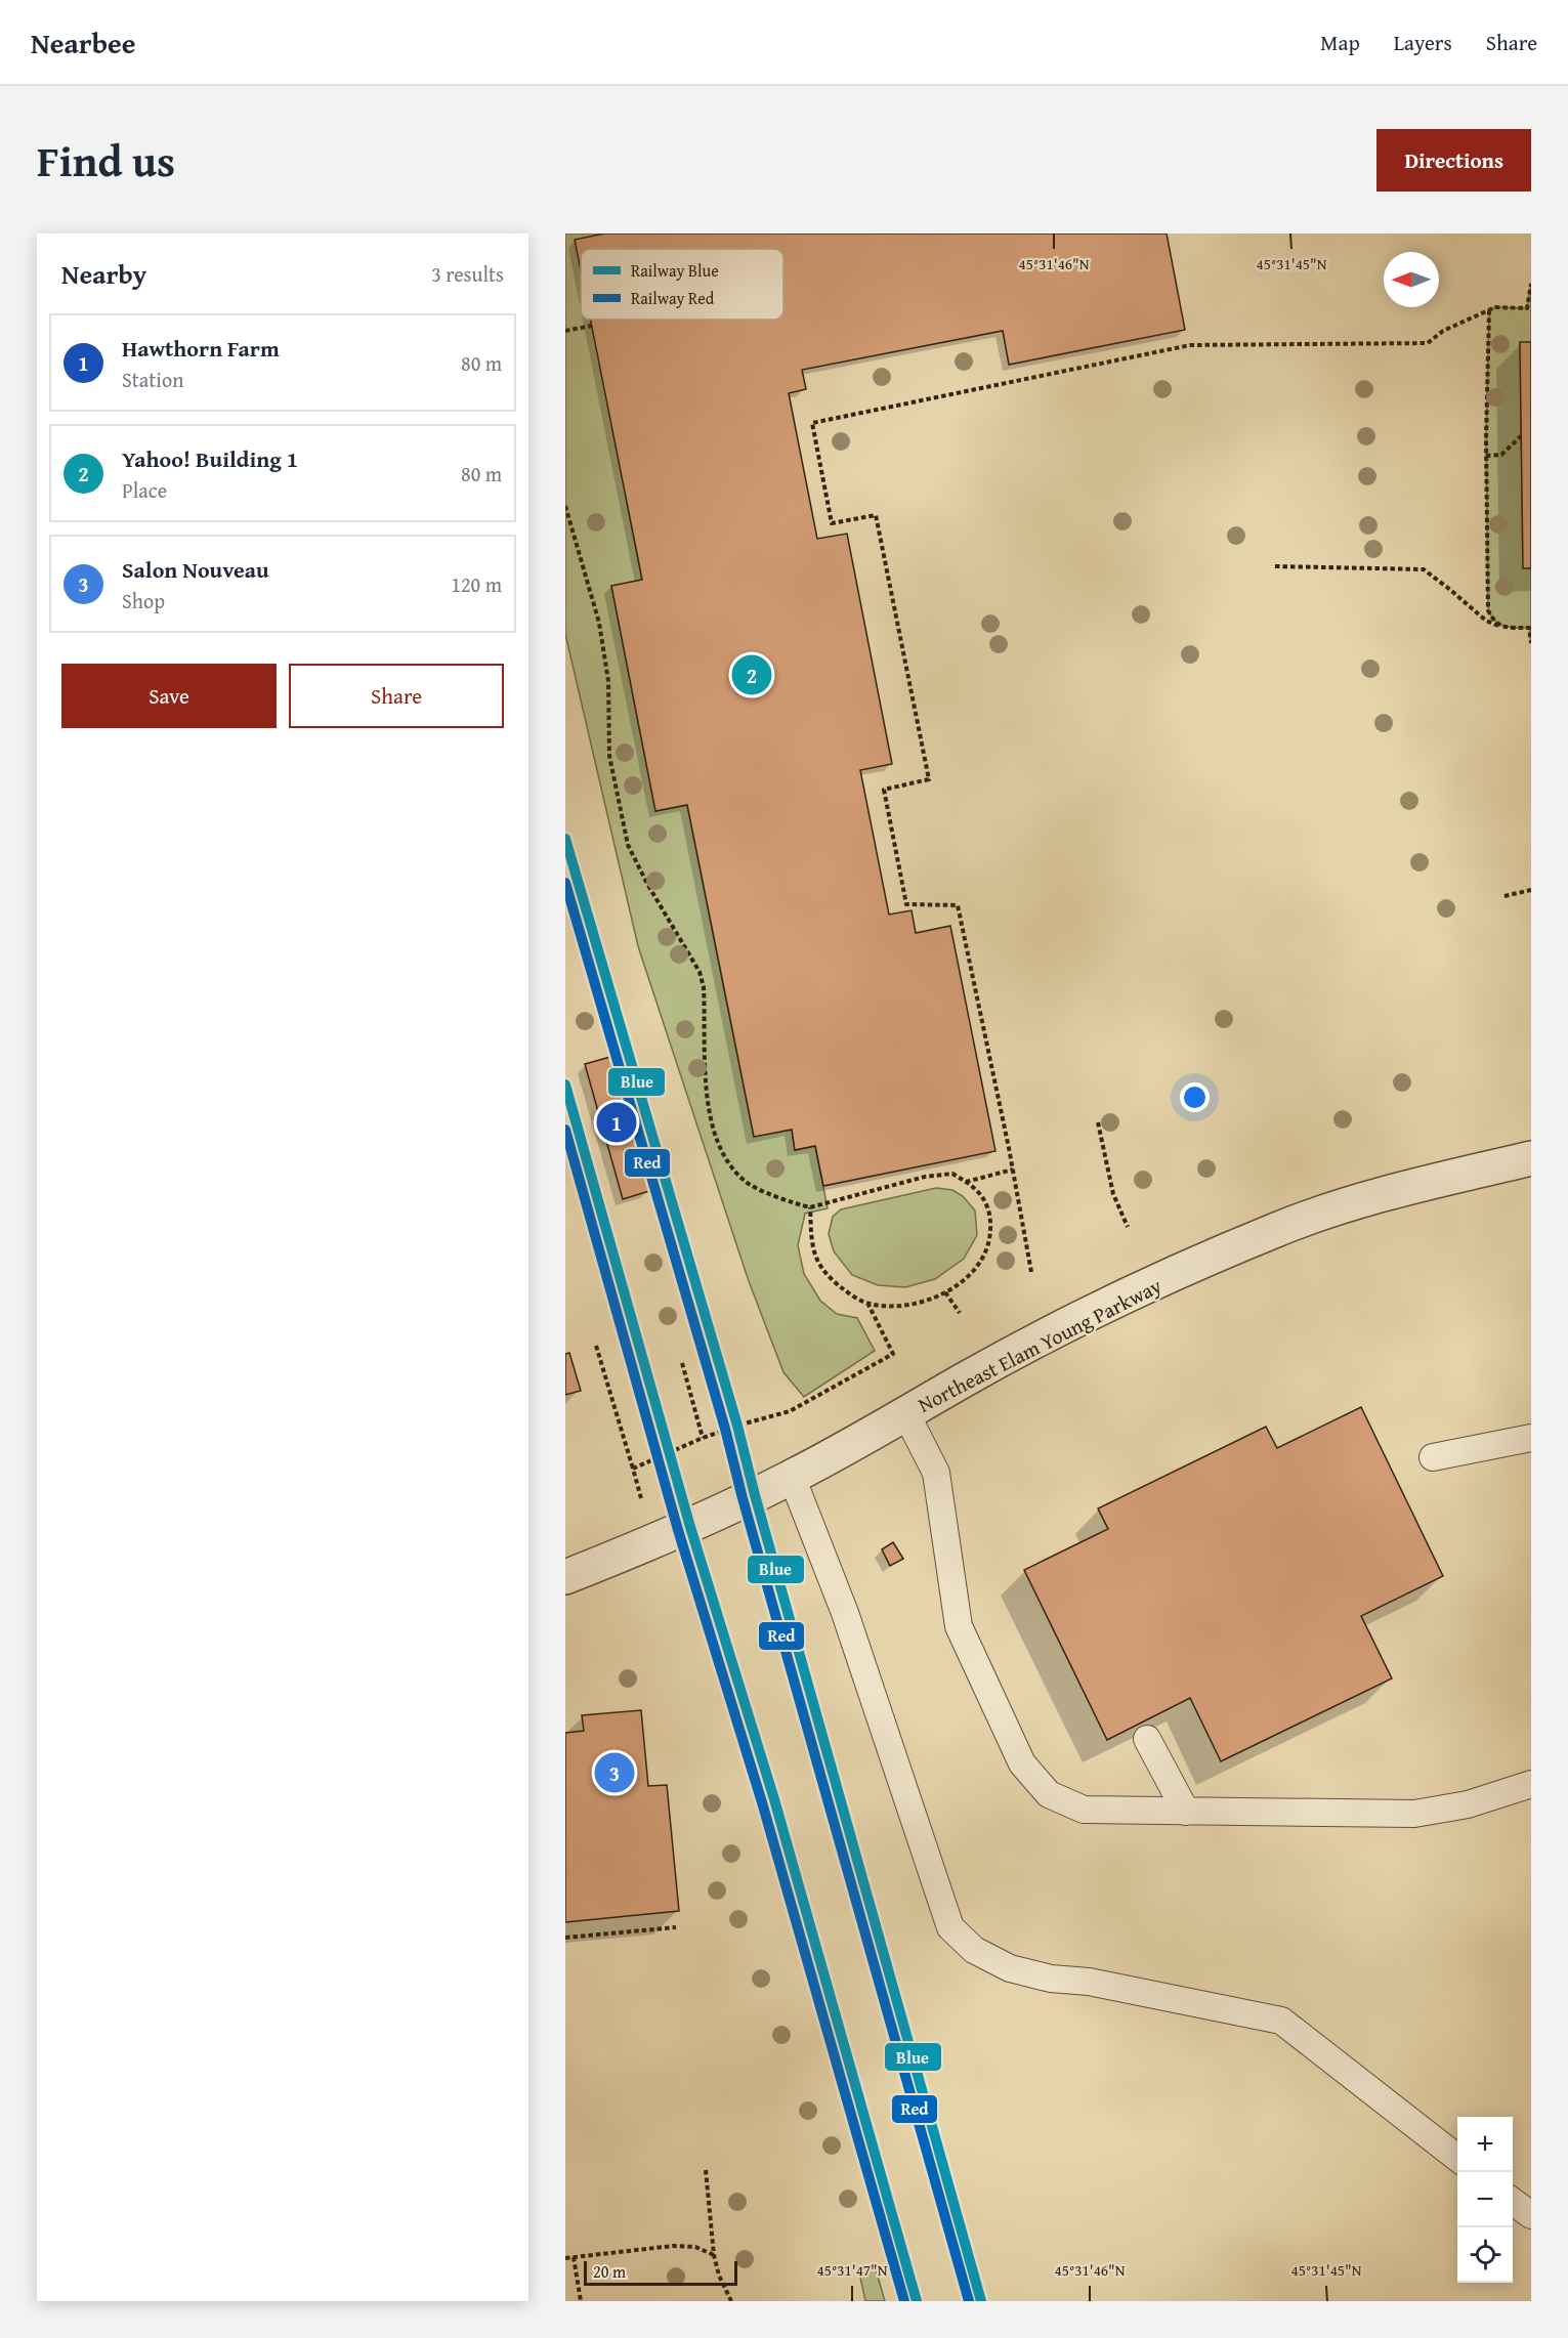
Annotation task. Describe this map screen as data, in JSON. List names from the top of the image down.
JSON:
{
  "streets": {
    "street": ["Northeast Elam Young Parkway"]
  },
  "lines": ["rail line Blue", "rail line Red"],
  "legend": ["Railway Blue", "Railway Red"],
  "scale_bar": "20 m",
  "north": "left",
  "page": {
    "header": "Nearbee",
    "nav": ["Map", "Layers", "Share"],
    "title": "Find us",
    "buttons": [
      "Directions",
      ["Save", "Share"]
    ],
    "heading": ["Nearby", "3 results"],
    "list": [
      {
        "mark": "1",
        "name": "Hawthorn Farm",
        "note": "Station",
        "value": "80 m"
      },
      {
        "mark": "2",
        "name": "Yahoo! Building 1",
        "note": "Place",
        "value": "80 m"
      },
      {
        "mark": "3",
        "name": "Salon Nouveau",
        "note": "Shop",
        "value": "120 m"
      }
    ],
    "pins": ["2", "1", "3"],
    "map_buttons": ["+", "−"],
    "scale": "20 m"
  },
  "coordinates": ["45°31'46\"N", "45°31'45\"N", "45°31'47\"N"]
}
